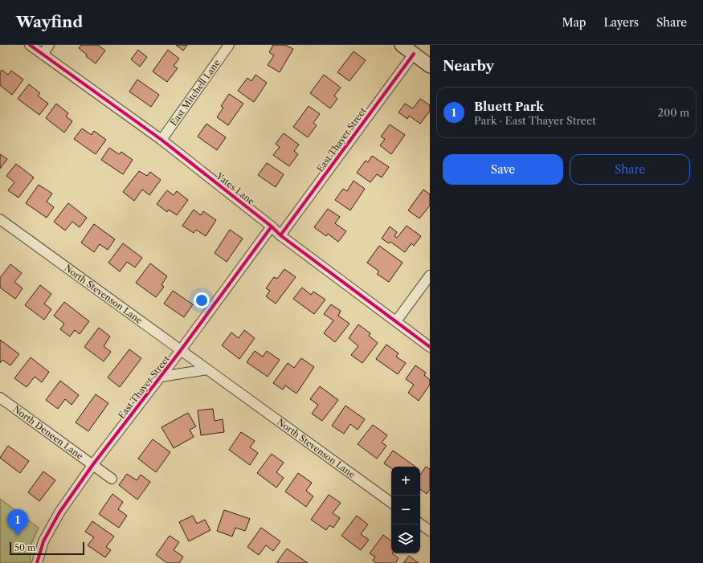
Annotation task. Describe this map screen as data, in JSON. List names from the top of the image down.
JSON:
{
  "streets": {
    "street": [
      "East Mitchell Lane",
      "East Thayer Street",
      "Yates Lane",
      "North Stevenson Lane",
      "North Deneen Lane"
    ]
  },
  "crossings": [
    ["East Mitchell Lane", "Yates Lane"],
    ["East Thayer Street", "Yates Lane"],
    ["East Thayer Street", "North Stevenson Lane"],
    ["East Thayer Street", "North Deneen Lane"]
  ],
  "scale_bar": "50 m",
  "page": {
    "header": "Wayfind",
    "nav": ["Map", "Layers", "Share"],
    "heading": "Nearby",
    "list": [
      {
        "mark": "1",
        "name": "Bluett Park",
        "note": "Park · East Thayer Street",
        "value": "200 m"
      }
    ],
    "buttons": ["Save", "Share"],
    "map_buttons": ["+", "−"],
    "pins": "1",
    "scale": "50 m"
  }
}
